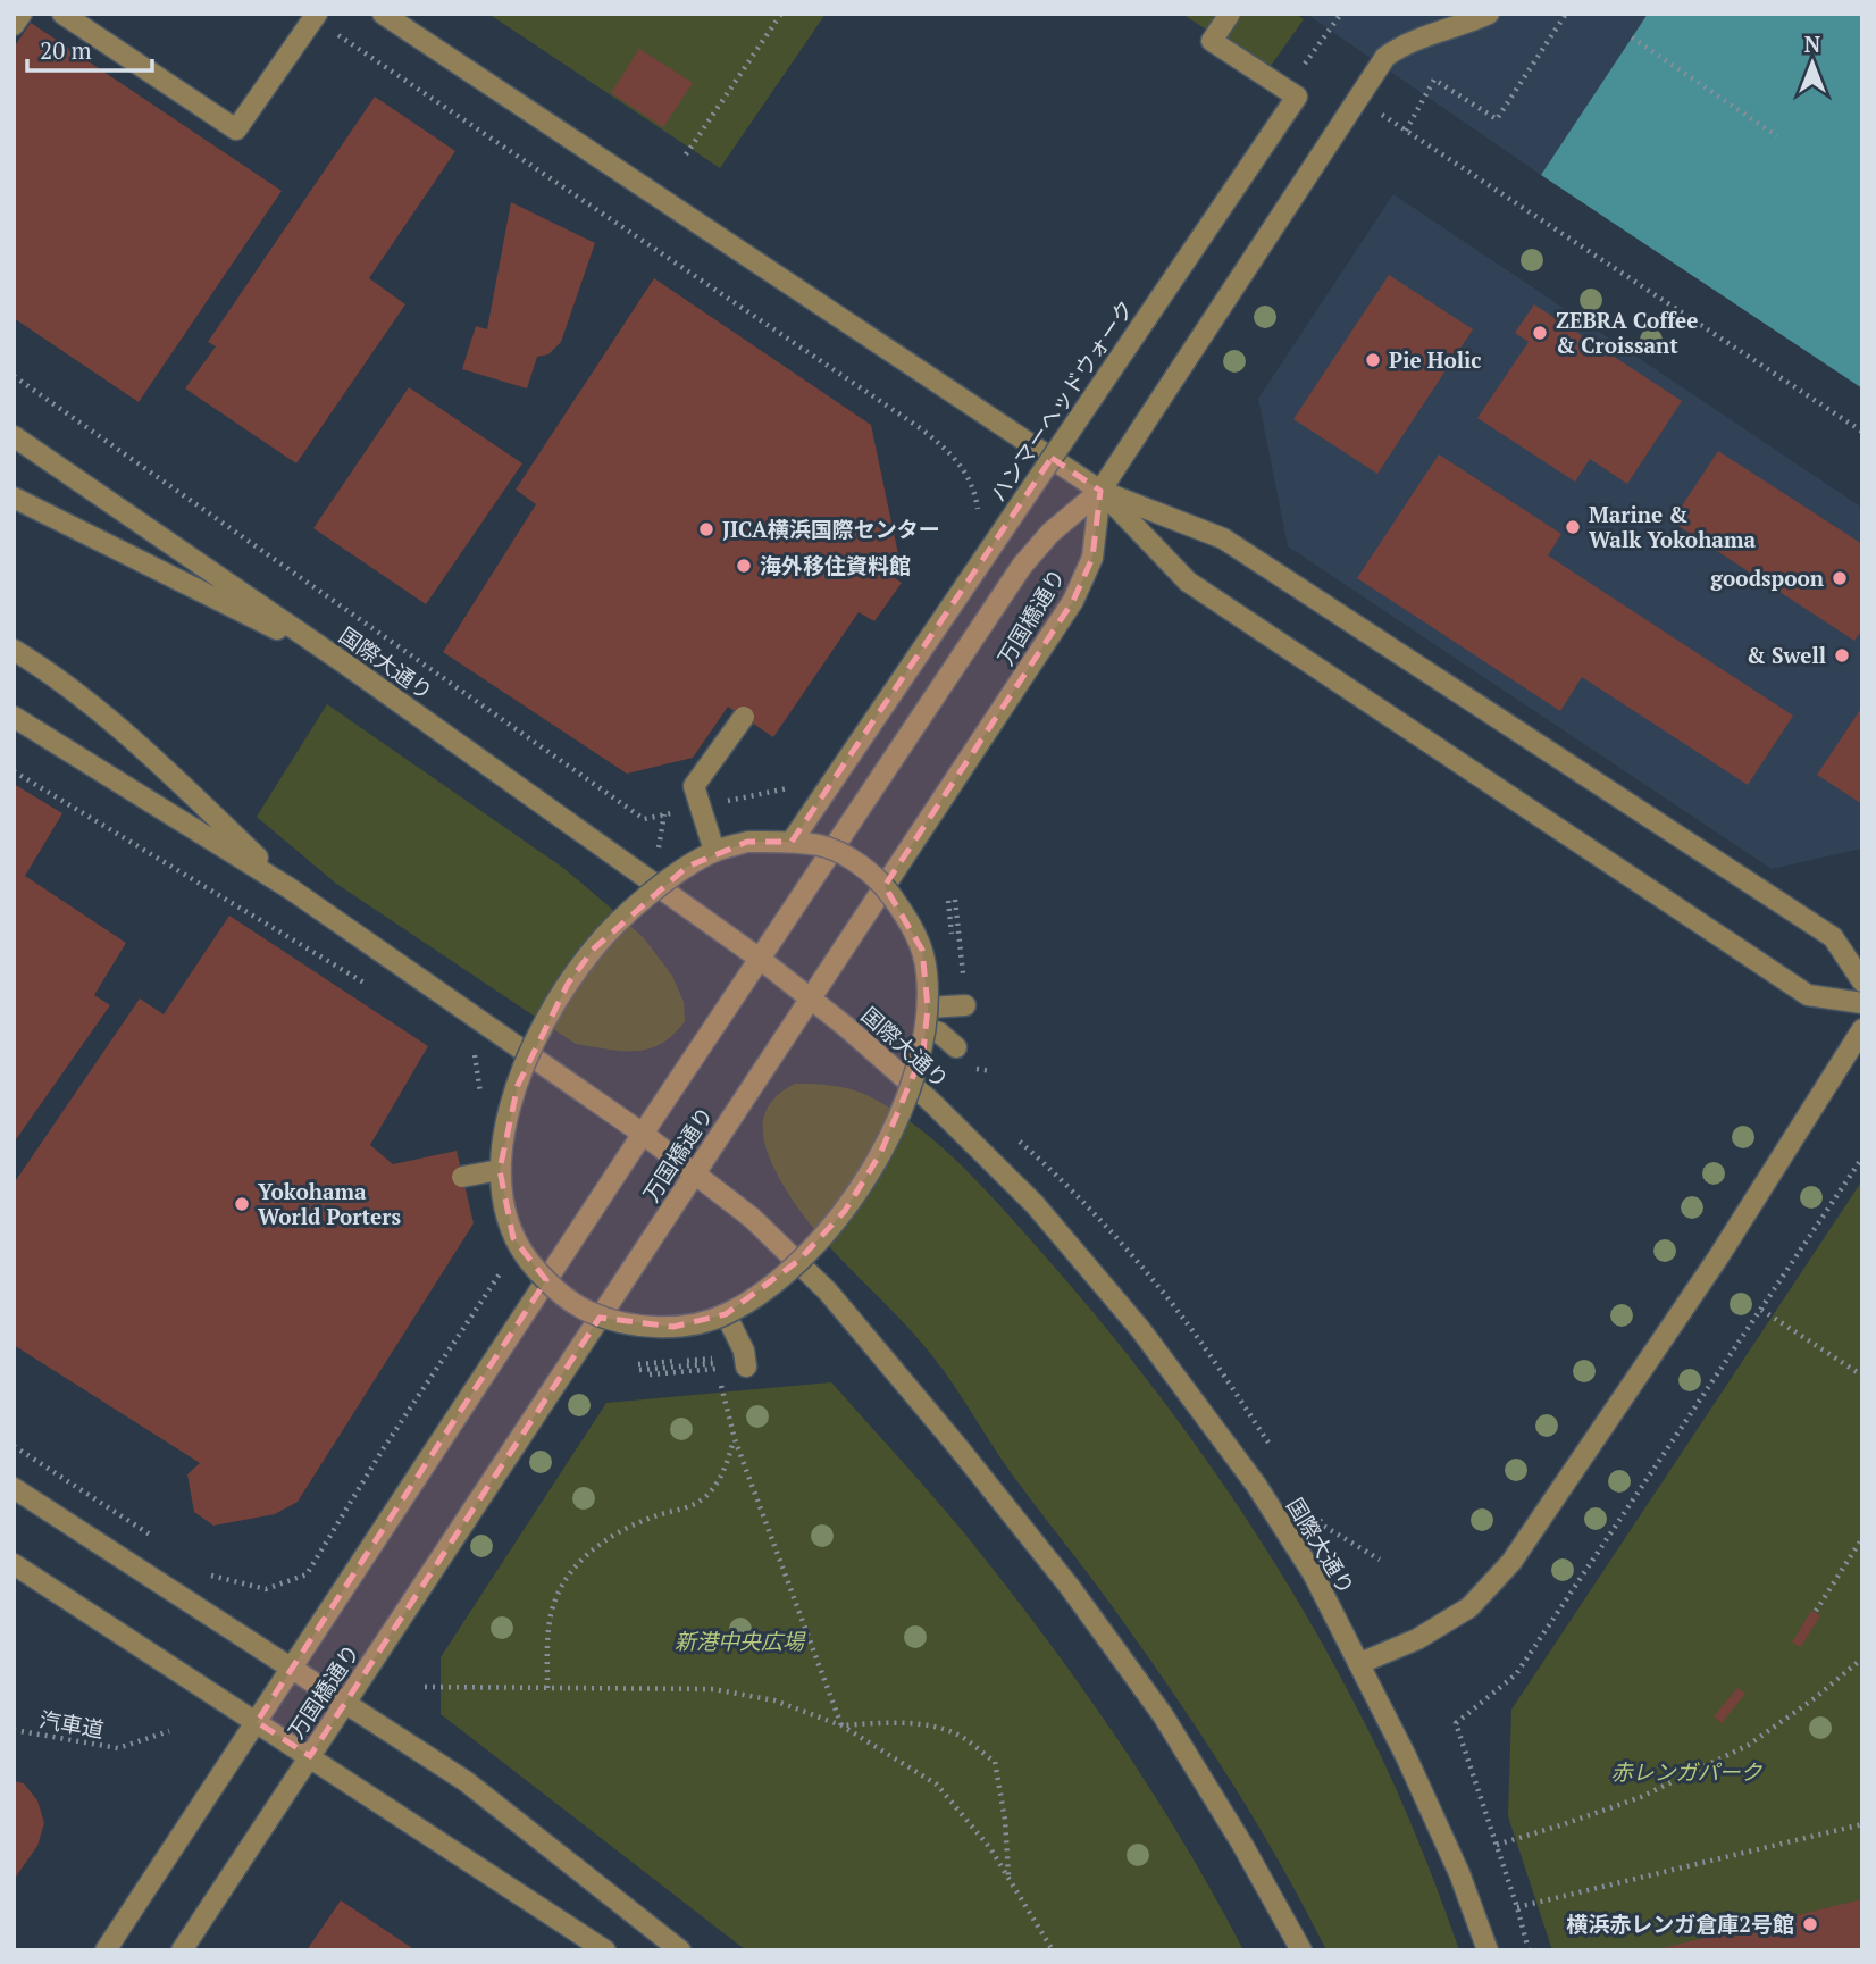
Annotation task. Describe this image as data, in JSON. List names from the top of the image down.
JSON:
{
  "streets": {
    "street": ["ハンマーヘッドウォーク", "万国橋通り", "国際大通り"],
    "path": ["汽車道"]
  },
  "crossings": [
    ["万国橋通り", "国際大通り"]
  ],
  "parks": ["新港中央広場", "赤レンガパーク"],
  "places": [
    "ZEBRA Coffee & Croissant",
    "Pie Holic",
    "Marine & Walk Yokohama",
    "JICA横浜国際センター",
    "海外移住資料館",
    "goodspoon",
    "& Swell",
    "Yokohama World Porters",
    "横浜赤レンガ倉庫2号館"
  ],
  "scale_bar": "20 m",
  "north": "top"
}
